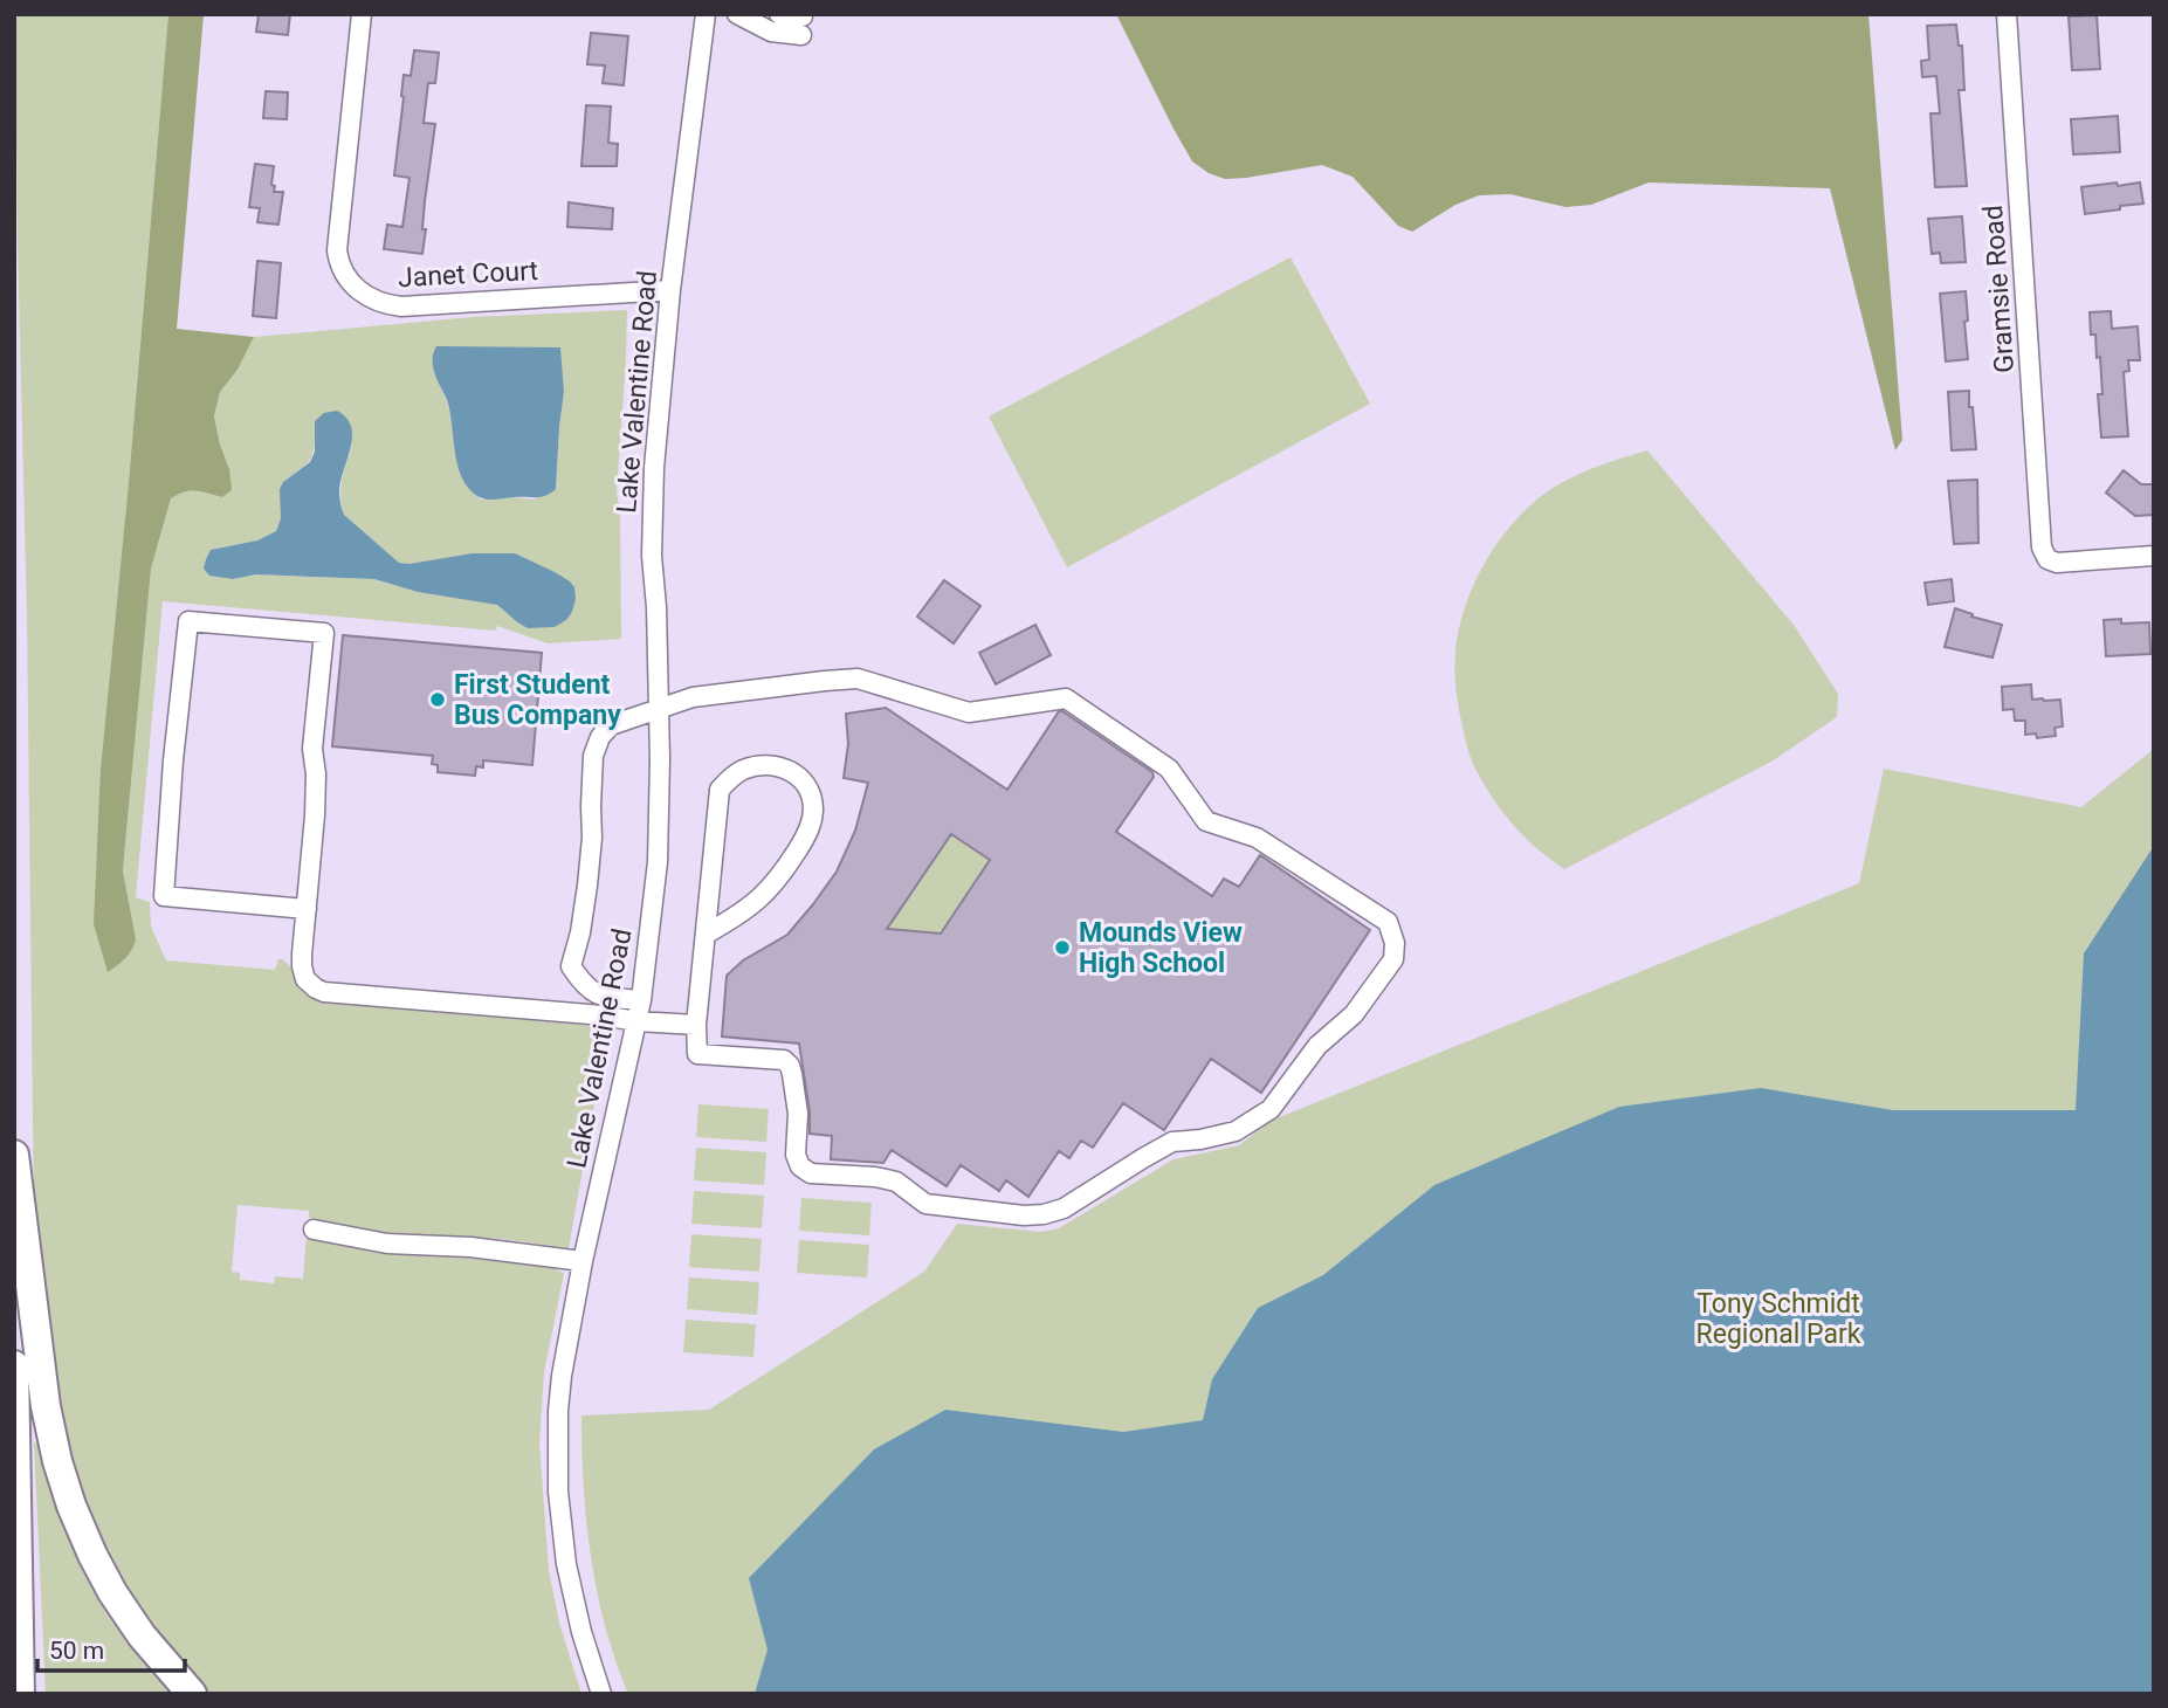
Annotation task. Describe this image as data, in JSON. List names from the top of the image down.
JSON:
{
  "streets": {
    "street": ["Janet Court", "Gramsie Road", "Lake Valentine Road"]
  },
  "crossings": [
    ["Janet Court", "Lake Valentine Road"]
  ],
  "parks": ["Tony Schmidt Regional Park"],
  "places": ["First Student Bus Company", "Mounds View High School"],
  "scale_bar": "50 m"
}
